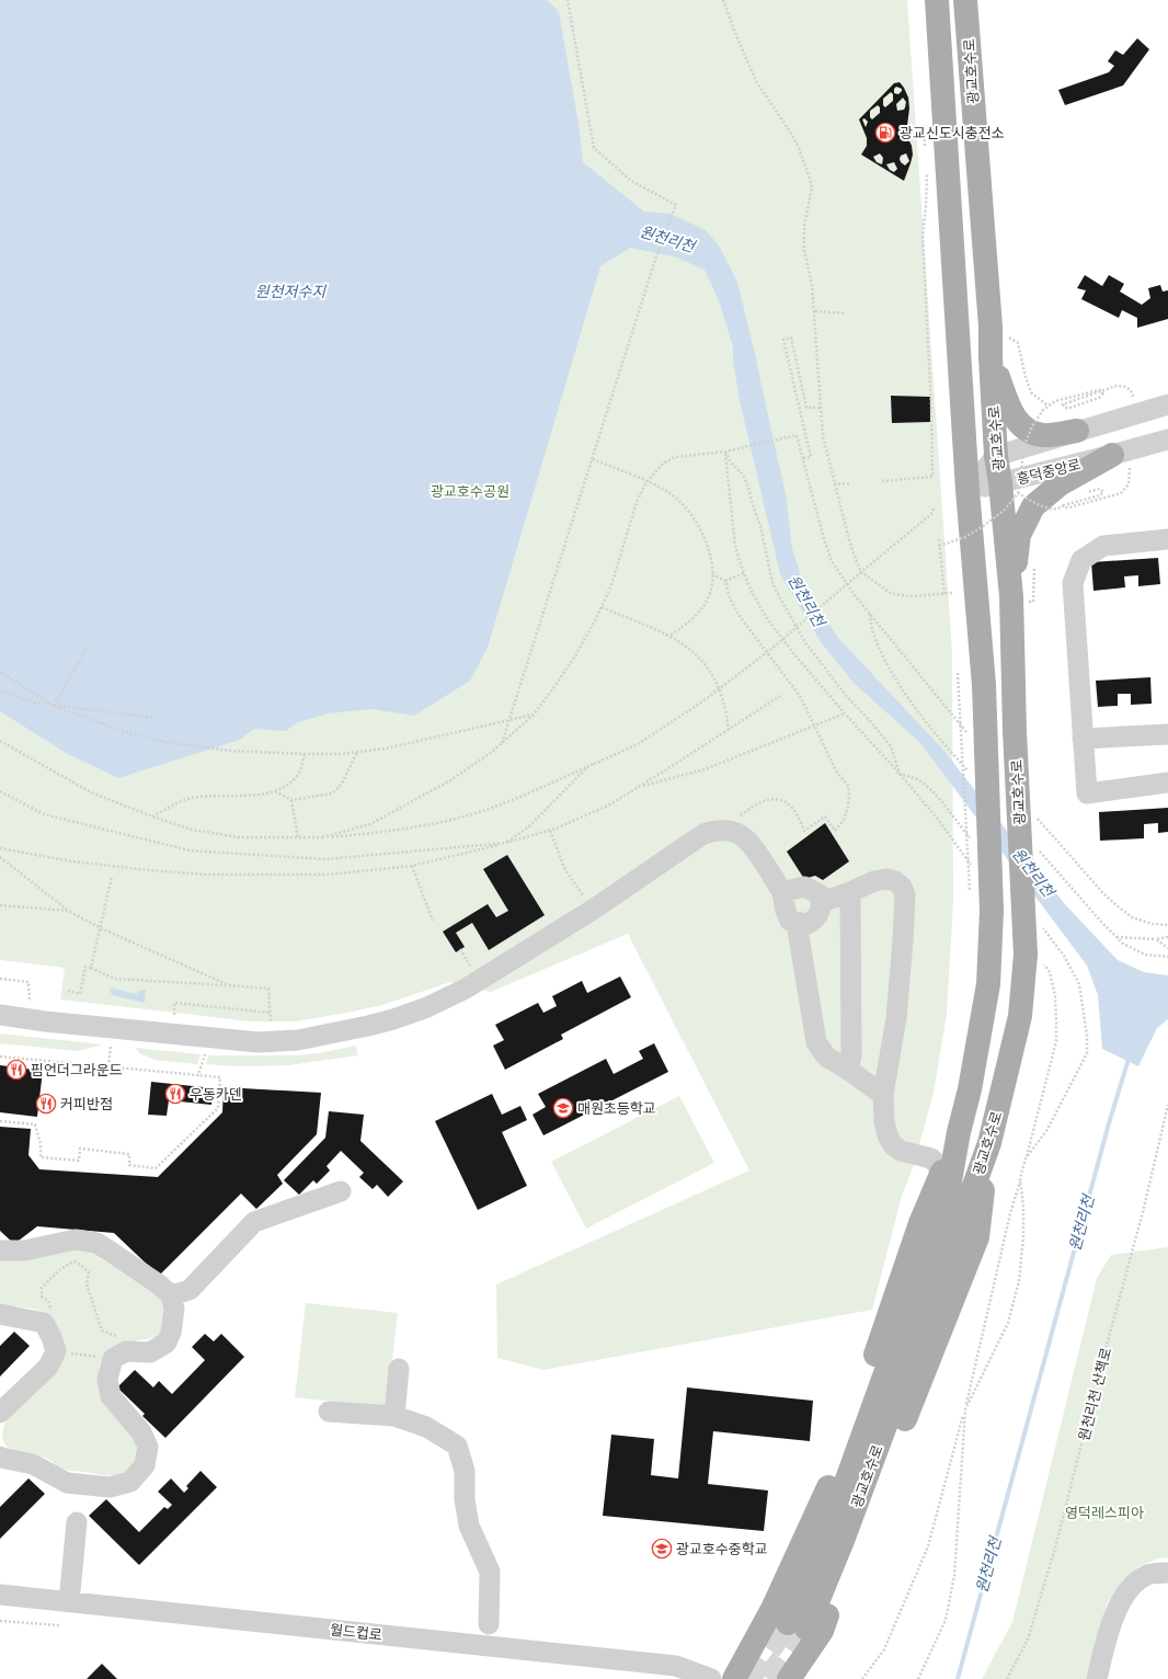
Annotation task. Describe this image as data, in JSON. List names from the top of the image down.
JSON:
{
  "streets": {
    "main road": ["광교호수로"],
    "street": ["흥덕중앙로", "월드컵로"],
    "path": ["원천리천 산책로"]
  },
  "crossings": [
    ["광교호수로", "흥덕중앙로"]
  ],
  "water": ["원천리천", "원천저수지"],
  "parks": ["광교호수공원", "영덕레스피아"],
  "places": {
    "fuel station": ["광교신도시충전소"],
    "restaurant": ["핌언더그라운드", "우동카덴", "커피반점"],
    "school or university": ["매원초등학교", "광교호수중학교"]
  }
}
